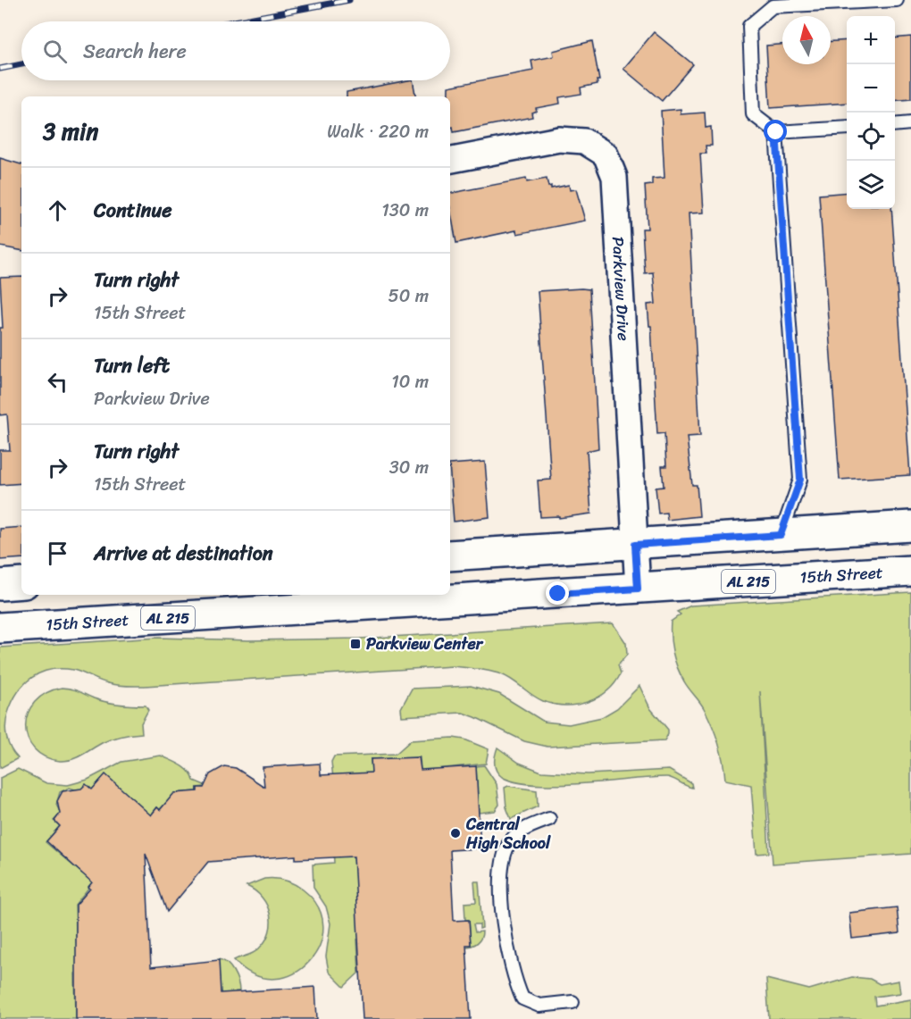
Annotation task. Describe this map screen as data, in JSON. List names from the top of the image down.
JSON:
{
  "streets": {
    "main road": ["15th Street", "AL 215"],
    "street": ["Parkview Drive"]
  },
  "crossings": [
    ["Parkview Drive", "15th Street"]
  ],
  "places": {
    "transit": ["Parkview Center"],
    "other": ["Central High School"]
  },
  "north": "top",
  "page": {
    "map_buttons": ["+", "−"],
    "search": "Search here",
    "heading": ["3 min", "Walk · 220 m"],
    "list": [
      ["Continue", "130 m"],
      ["Turn right", "15th Street", "50 m"],
      ["Turn left", "Parkview Drive", "10 m"],
      ["Turn right", "15th Street", "30 m"],
      "Arrive at destination"
    ]
  }
}
